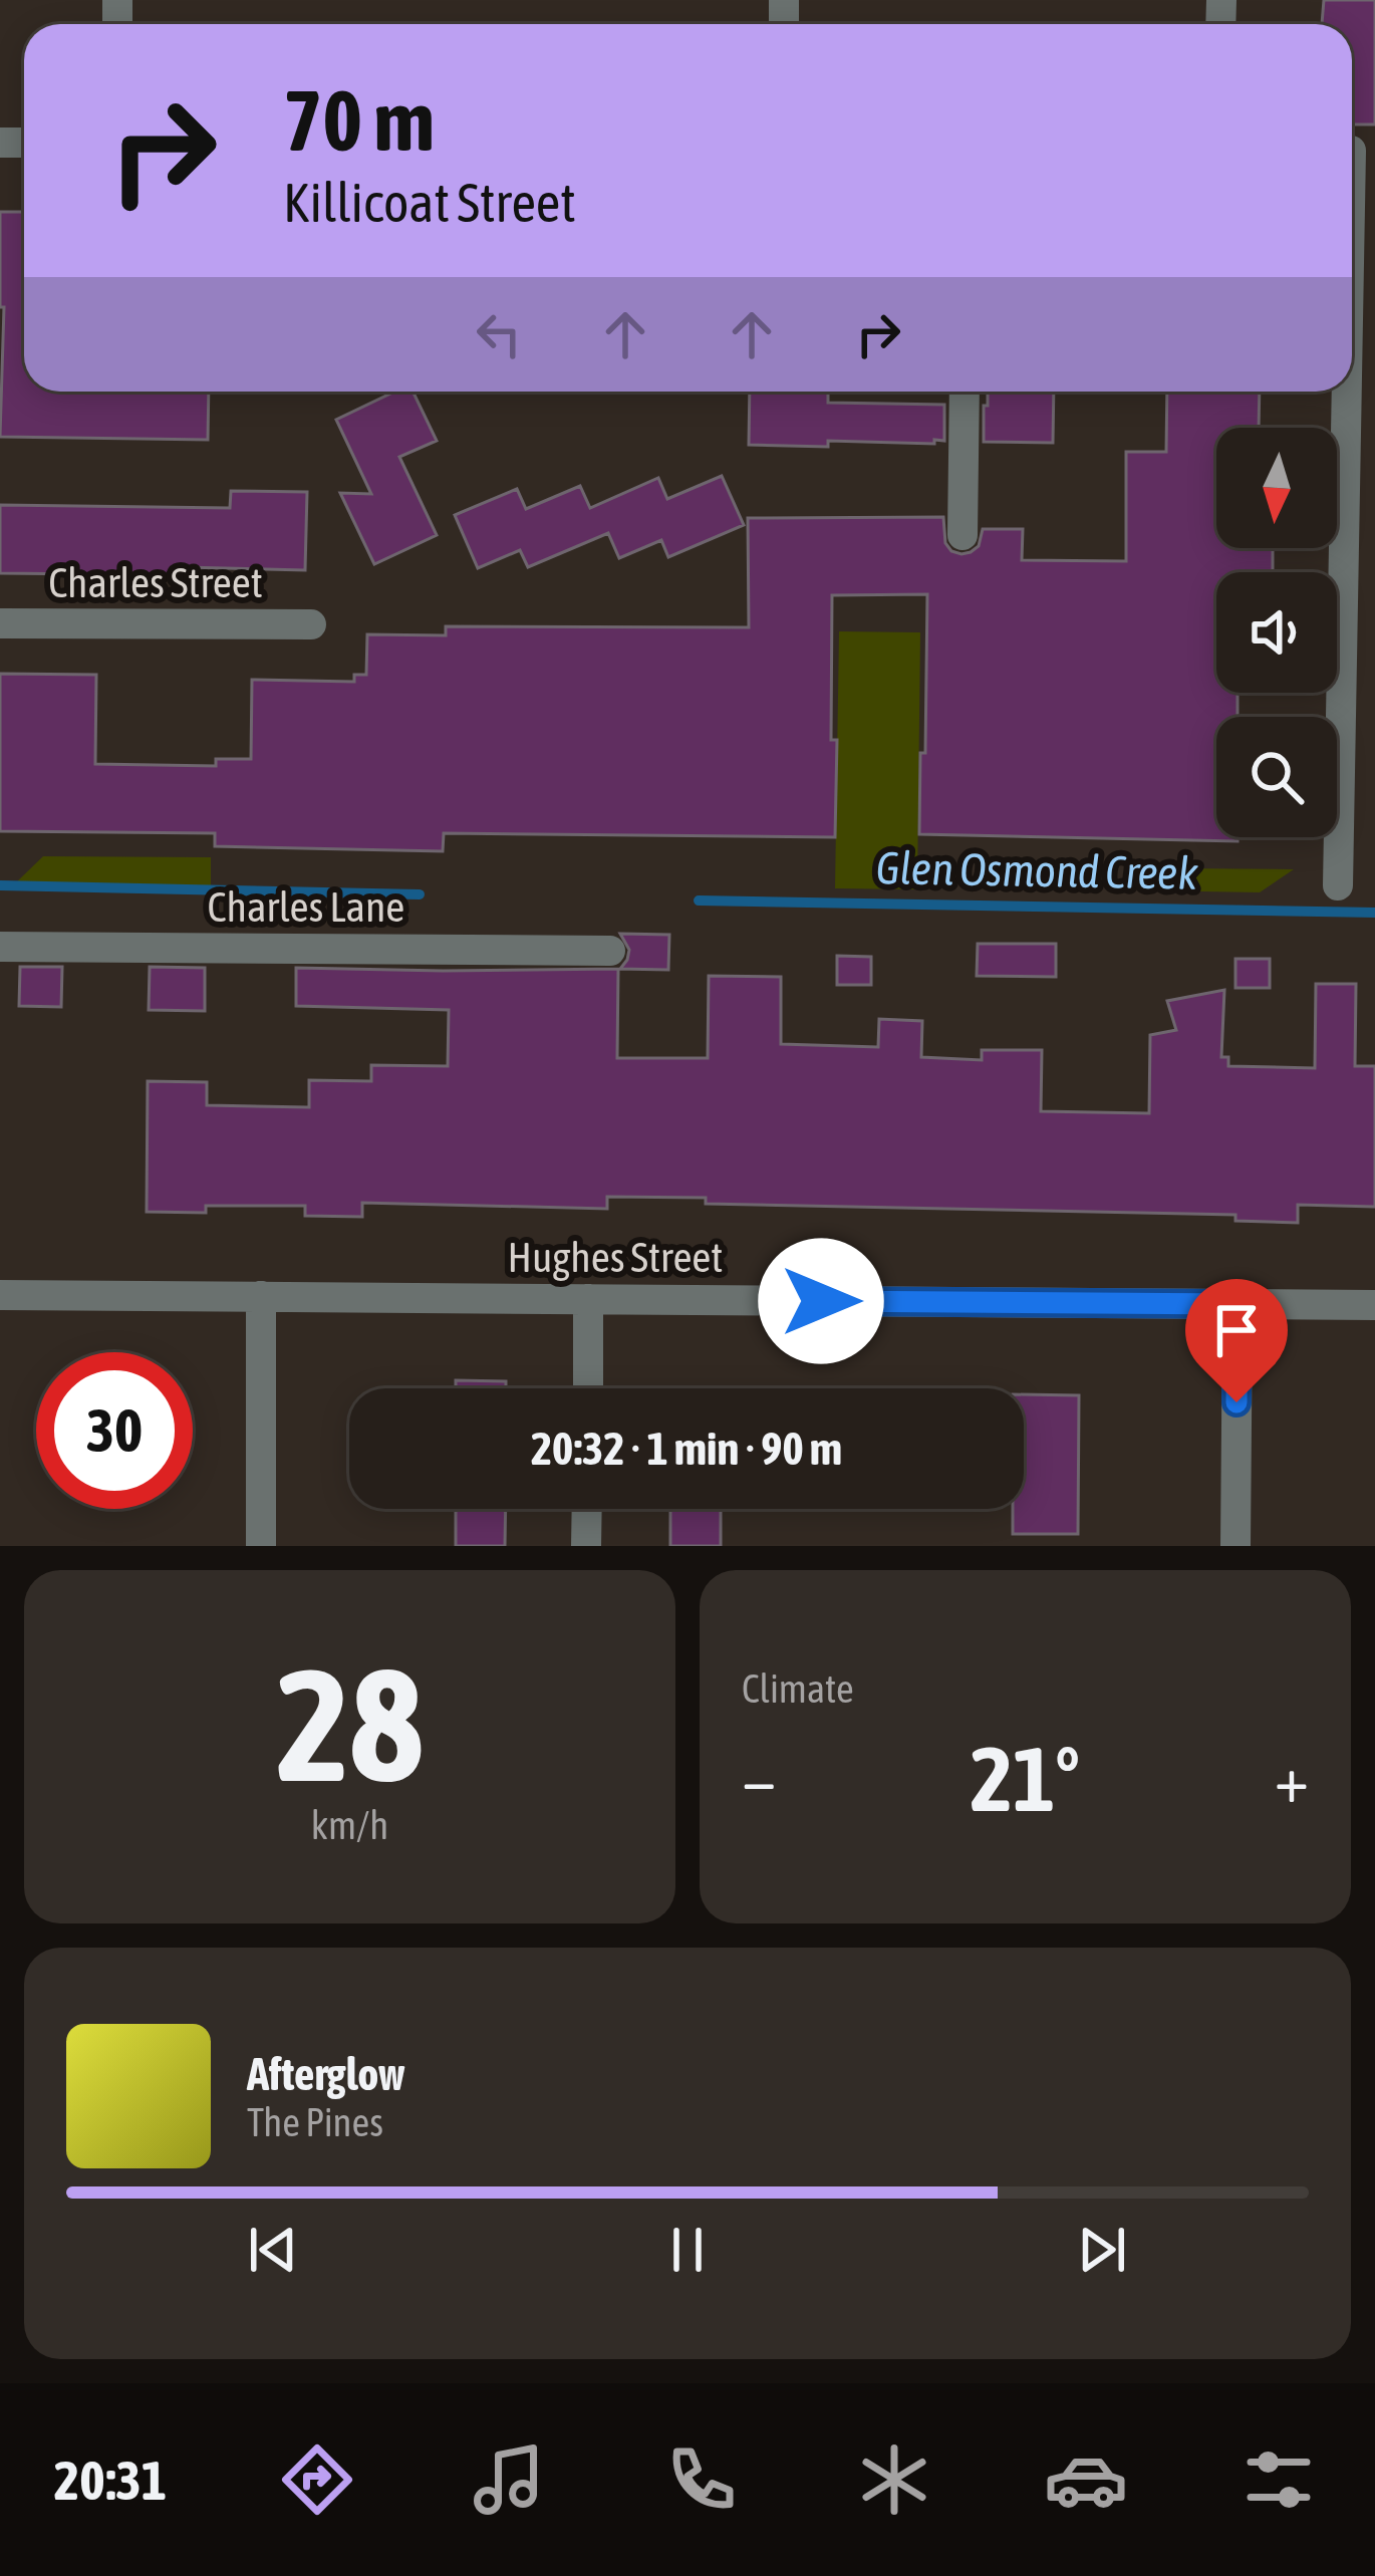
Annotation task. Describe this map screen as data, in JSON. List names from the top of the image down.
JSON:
{
  "streets": {
    "street": ["Charles Street", "Charles Lane", "Hughes Street"]
  },
  "water": ["Glen Osmond Creek"],
  "north": "bottom",
  "page": {
    "turn": ["70 m", "Killicoat Street"],
    "limit": "30",
    "trip": "20:32 · 1 min · 90 m",
    "tile": [
      ["28", "km/h"],
      "Climate"
    ],
    "heat": ["−", "21°", "+"],
    "song": ["Afterglow", "The Pines"],
    "tabs": "20:31"
  }
}
